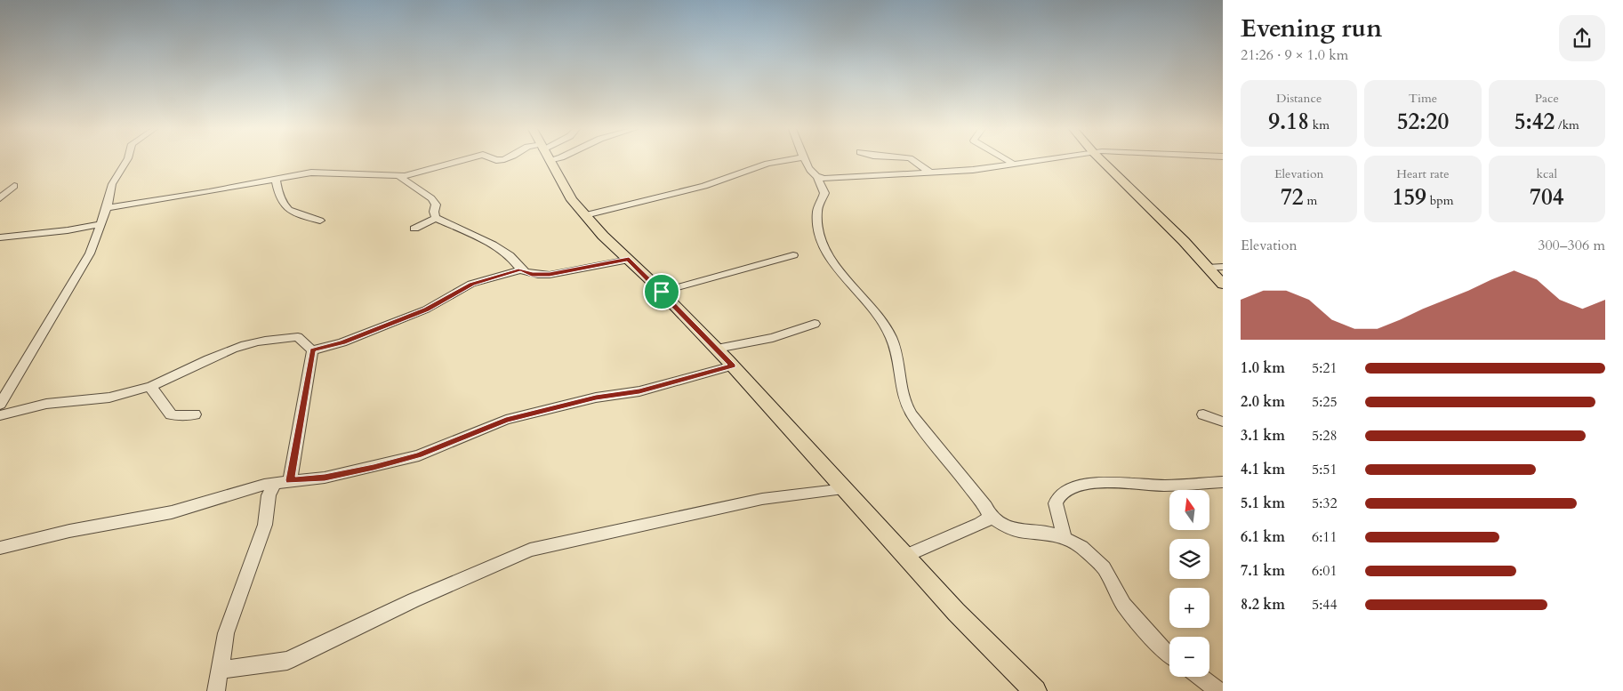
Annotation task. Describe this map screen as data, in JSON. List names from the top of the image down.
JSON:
{
  "north": "top",
  "page": {
    "heading": ["Evening run", "21:26 · 9 × 1.0 km"],
    "stats": [
      ["Distance", "9.18 km"],
      ["Time", "52:20"],
      ["Pace", "5:42 /km"],
      ["Elevation", "72 m"],
      ["Heart rate", "159 bpm"],
      ["kcal", "704"]
    ],
    "chart": ["Elevation", "300–306 m"],
    "list": [
      {
        "name": "1.0 km",
        "note": "5:21"
      },
      {
        "name": "2.0 km",
        "note": "5:25"
      },
      {
        "name": "3.1 km",
        "note": "5:28"
      },
      {
        "name": "4.1 km",
        "note": "5:51"
      },
      {
        "name": "5.1 km",
        "note": "5:32"
      },
      {
        "name": "6.1 km",
        "note": "6:11"
      },
      {
        "name": "7.1 km",
        "note": "6:01"
      },
      {
        "name": "8.2 km",
        "note": "5:44"
      }
    ],
    "map_buttons": ["+", "−"]
  }
}
